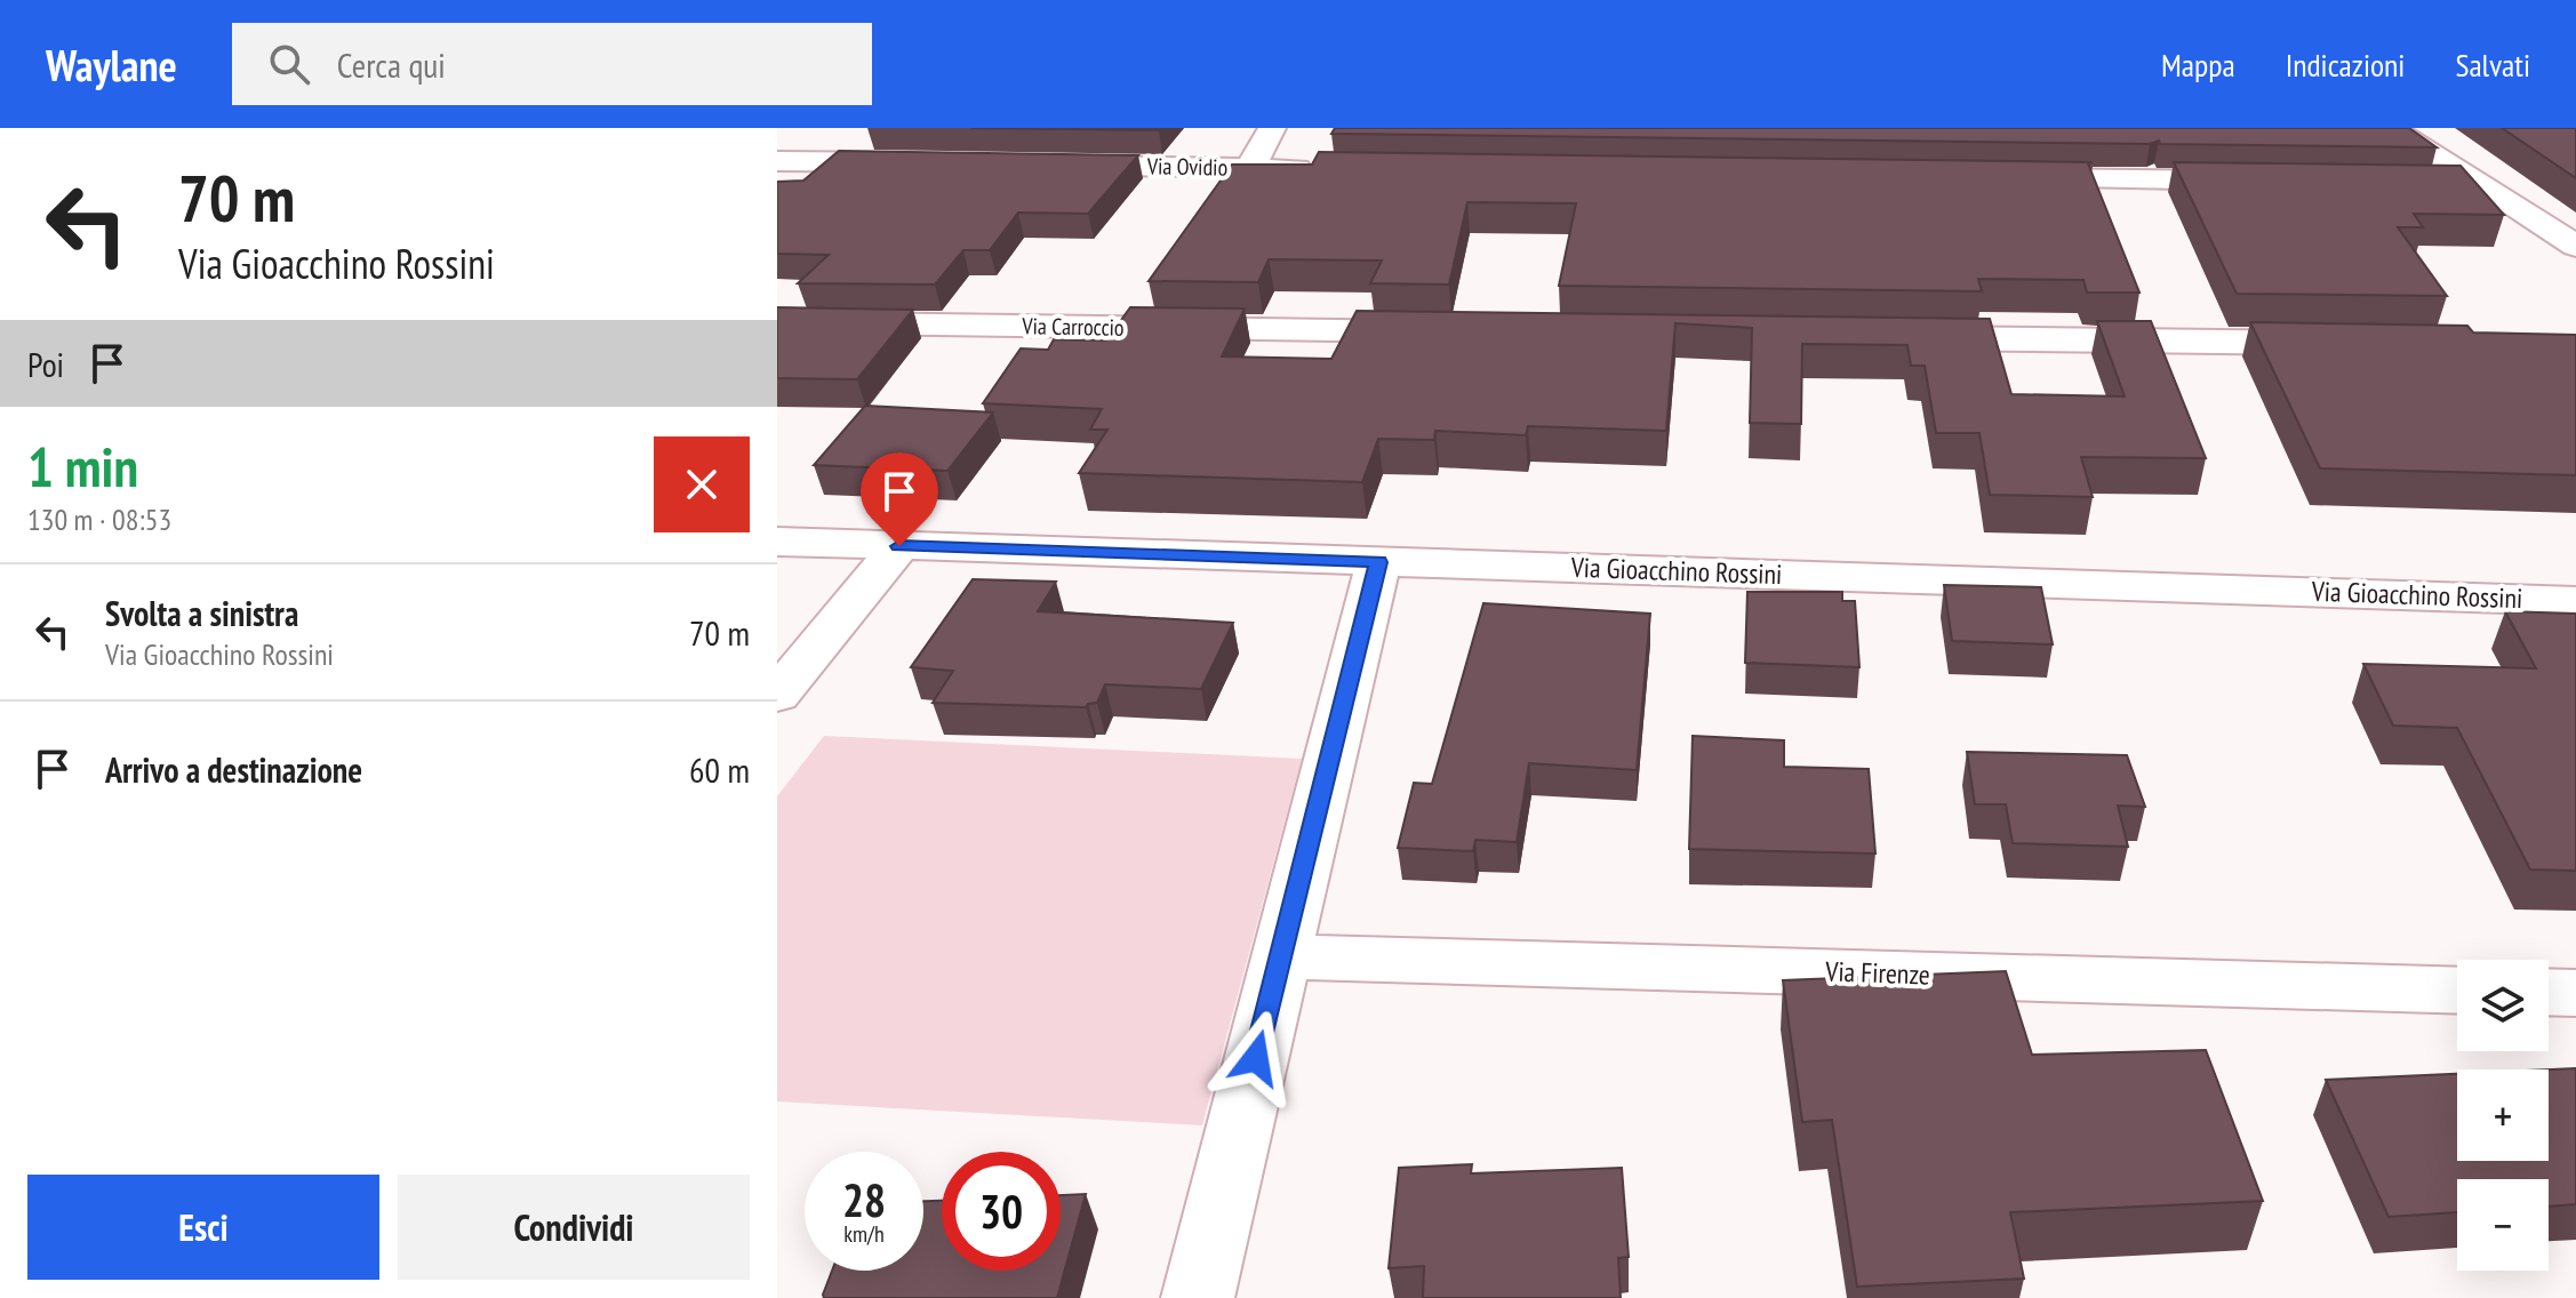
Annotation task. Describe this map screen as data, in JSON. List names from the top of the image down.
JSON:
{
  "streets": {
    "street": [
      "Via Ovidio",
      "Via Carroccio",
      "Via Gioacchino Rossini",
      "Via Firenze"
    ]
  },
  "page": {
    "header": "Waylane",
    "search": "Cerca qui",
    "nav": ["Mappa", "Indicazioni", "Salvati"],
    "turn": ["70 m", "Via Gioacchino Rossini"],
    "then": "Poi",
    "heading": ["1 min", "130 m · 08:53"],
    "list": [
      {
        "name": "Svolta a sinistra",
        "note": "Via Gioacchino Rossini",
        "value": "70 m"
      },
      {
        "name": "Arrivo a destinazione",
        "value": "60 m"
      }
    ],
    "map_buttons": ["+", "−"],
    "speed": "28 km/h",
    "limit": "30",
    "buttons": ["Esci", "Condividi"]
  }
}
